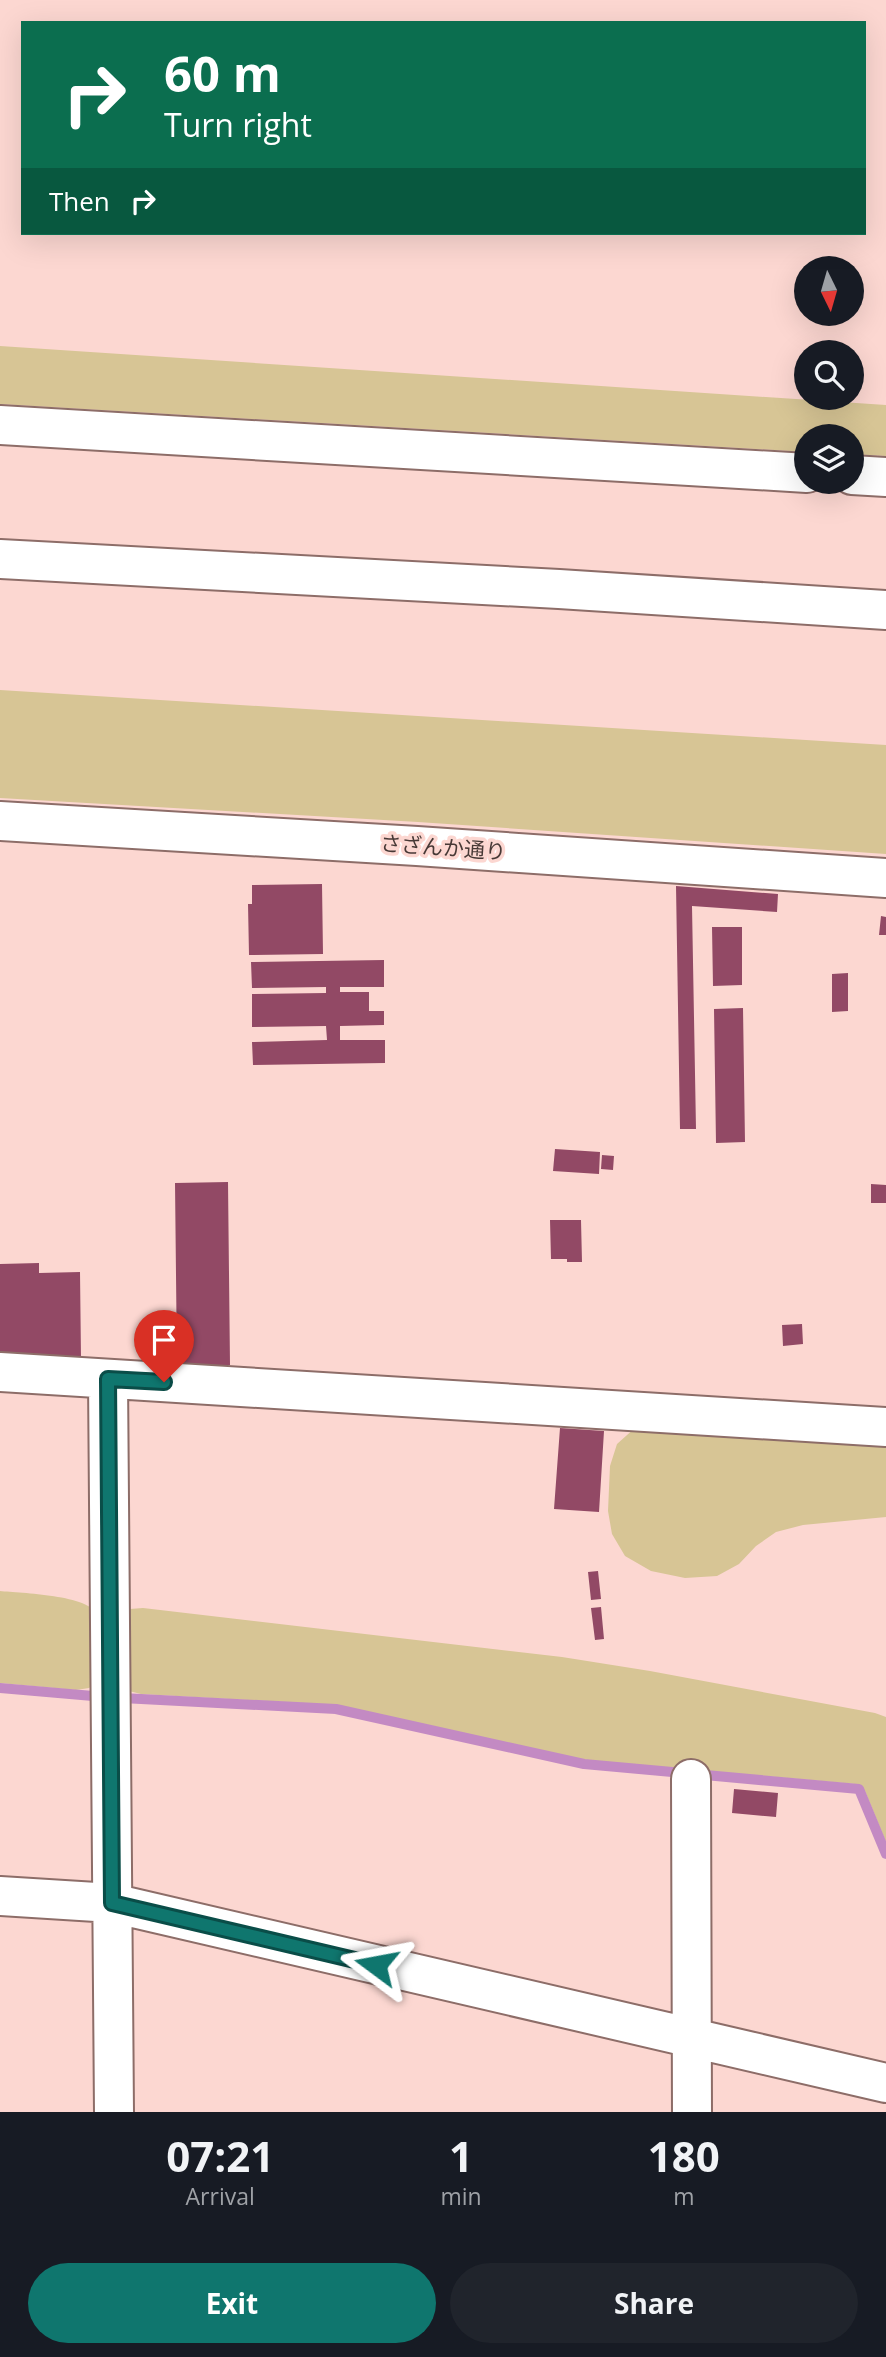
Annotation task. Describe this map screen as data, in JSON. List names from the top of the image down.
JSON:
{
  "streets": {
    "street": ["さざんか通り"]
  },
  "north": "bottom",
  "page": {
    "turn": ["60 m", "Turn right"],
    "then": "Then",
    "eta": [
      "07:21",
      "Arrival",
      "1",
      "min",
      "180",
      "m"
    ],
    "buttons": ["Exit", "Share"]
  }
}
